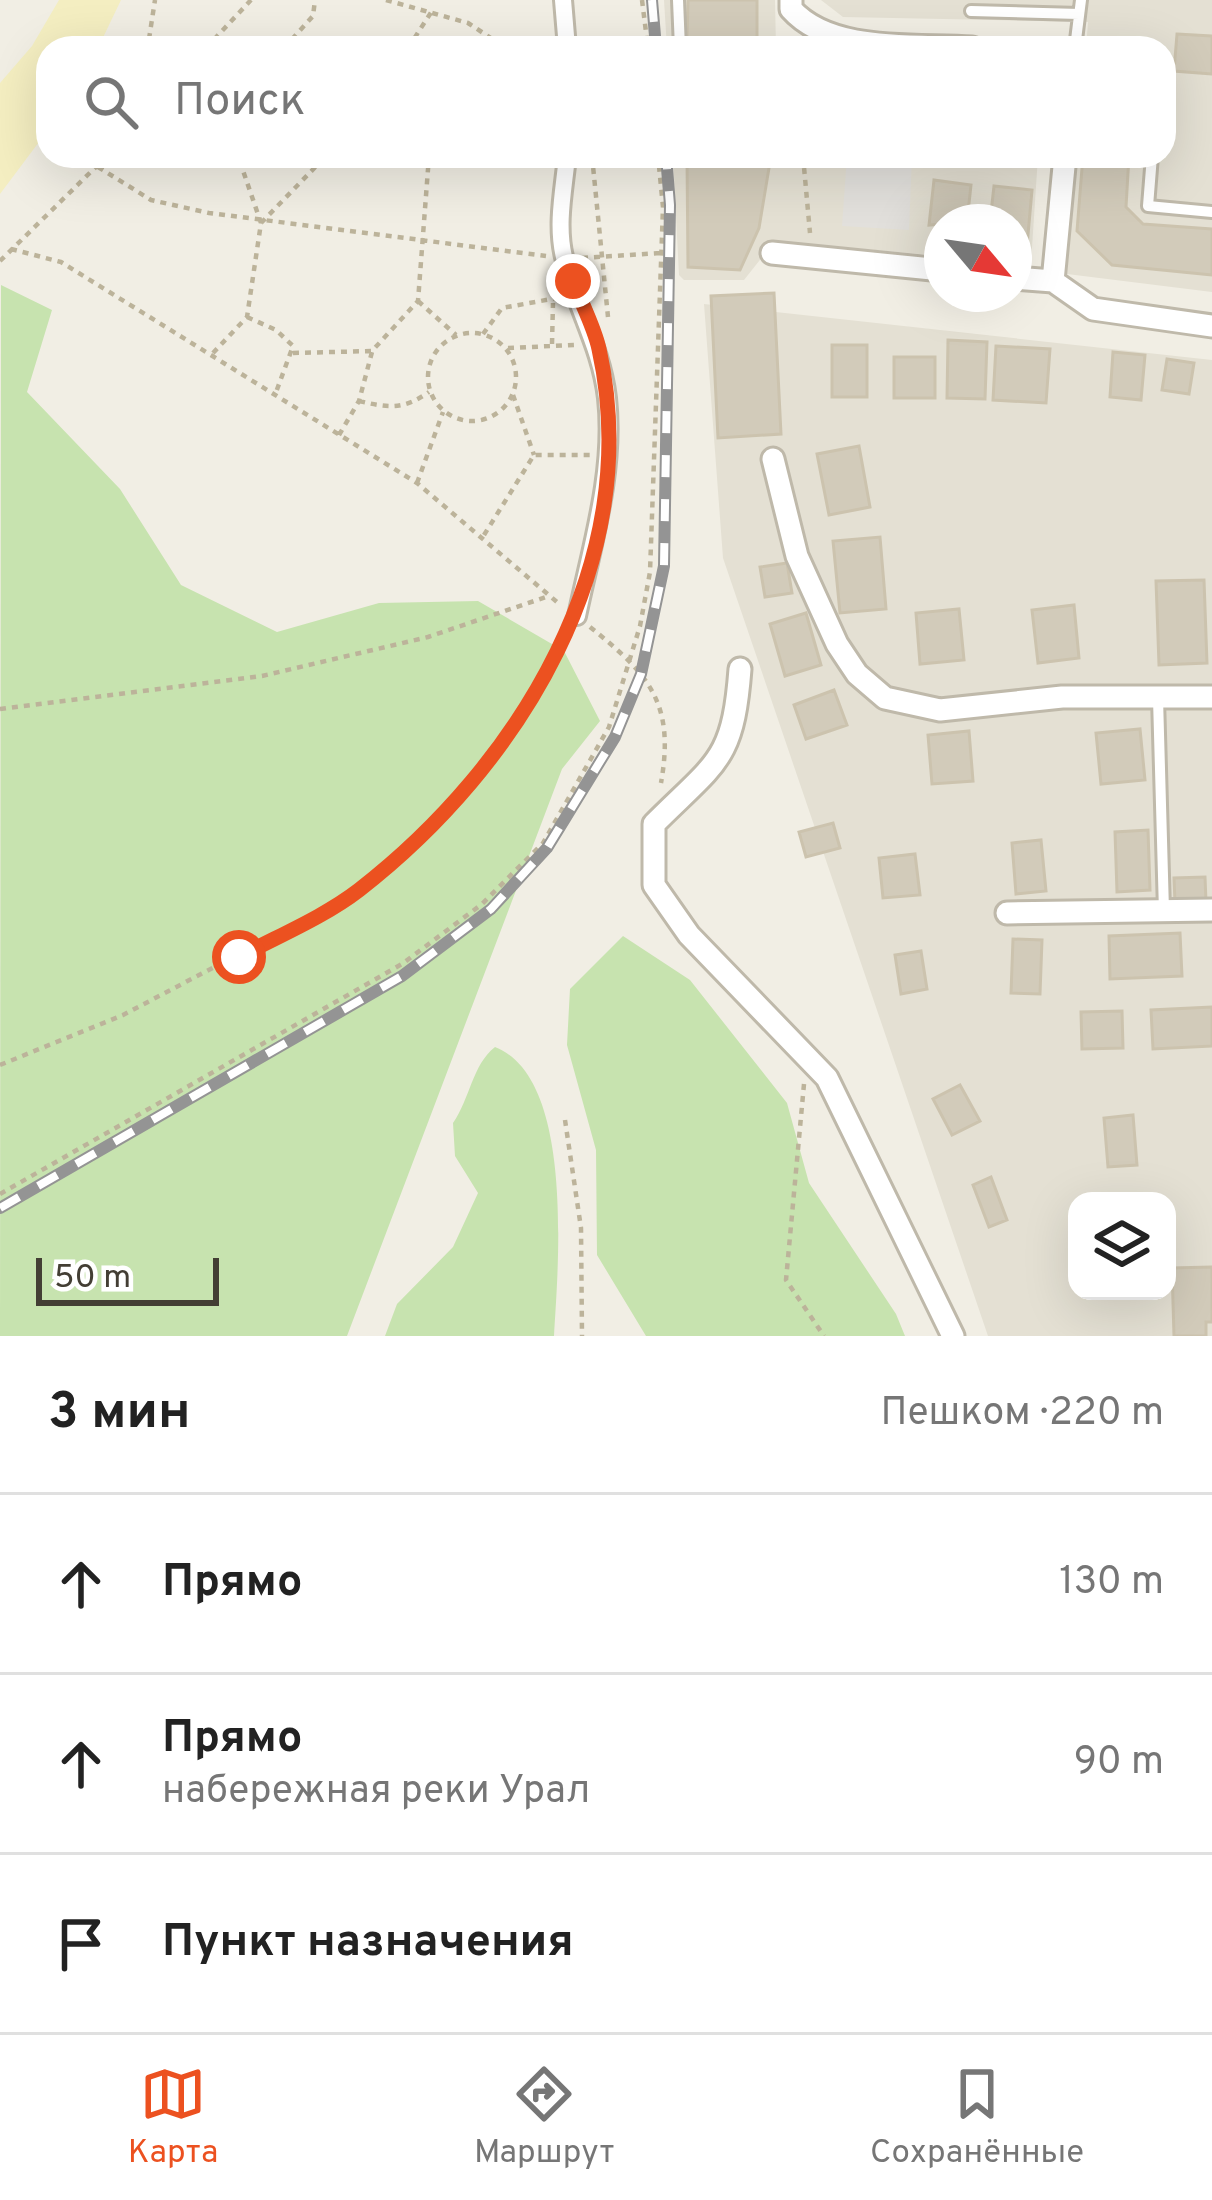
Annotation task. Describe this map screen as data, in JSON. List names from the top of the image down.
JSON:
{
  "scale_bar": "50 m",
  "north": "bottom right",
  "page": {
    "search": "Поиск",
    "scale": "50 m",
    "heading": ["3 мин", "Пешком · 220 m"],
    "list": [
      ["Прямо", "130 m"],
      ["Прямо", "набережная реки Урал", "90 m"],
      "Пункт назначения"
    ],
    "nav": ["Карта", "Маршрут", "Сохранённые"]
  }
}
